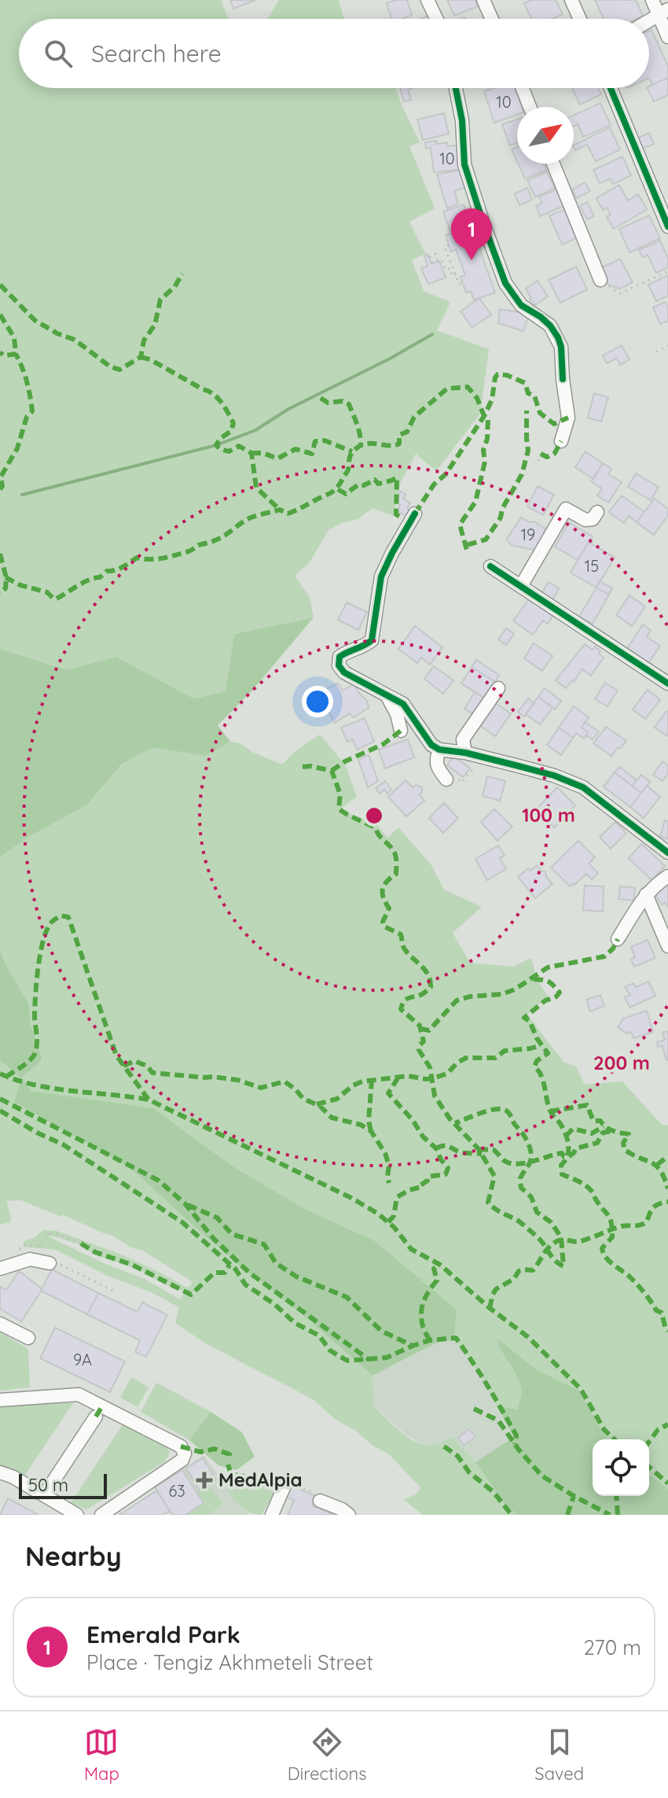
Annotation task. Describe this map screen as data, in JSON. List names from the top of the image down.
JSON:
{
  "places": {
    "health": ["MedAlpia"]
  },
  "house_numbers": [
    "10",
    "10",
    "19",
    "15",
    "9A",
    "63"
  ],
  "scale_bar": "50 m",
  "north": "top right",
  "page": {
    "search": "Search here",
    "pins": "1",
    "scale": "50 m",
    "heading": "Nearby",
    "list": [
      {
        "mark": "1",
        "name": "Emerald Park",
        "note": "Place · Tengiz Akhmeteli Street",
        "value": "270 m"
      }
    ],
    "nav": ["Map", "Directions", "Saved"]
  },
  "rings": ["100 m", "200 m"]
}
